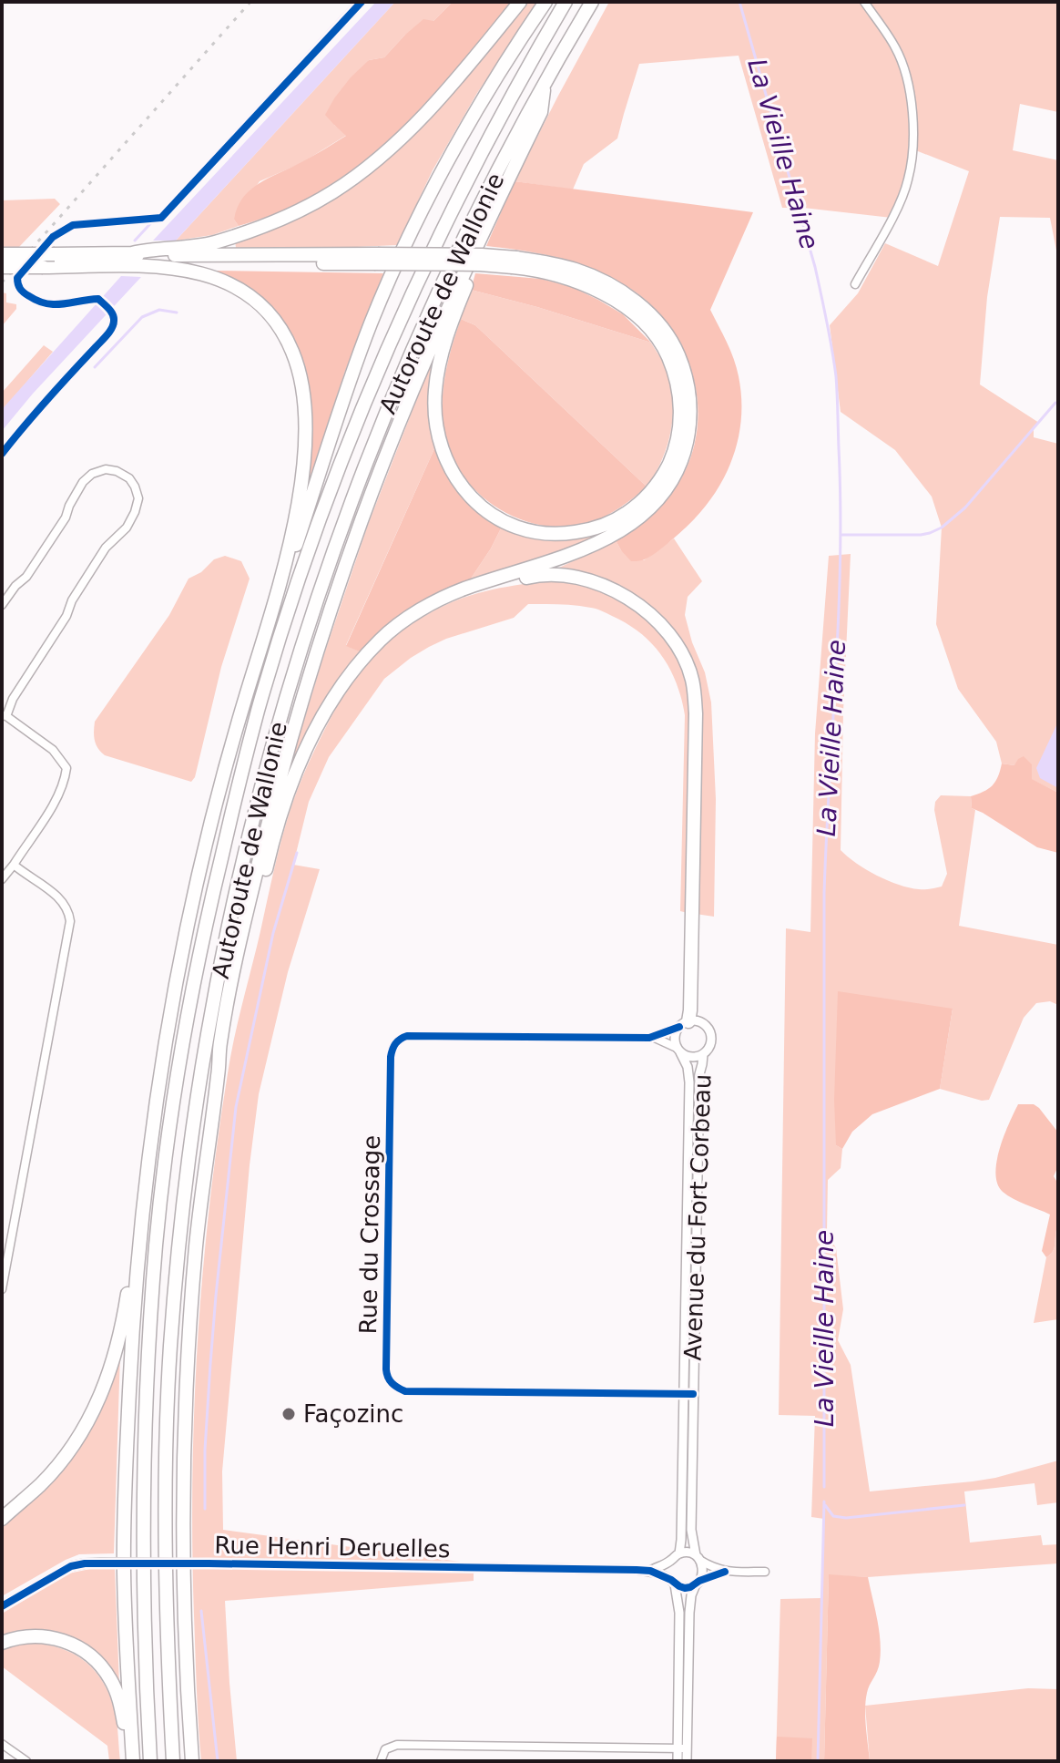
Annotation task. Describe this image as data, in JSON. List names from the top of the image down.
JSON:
{
  "streets": {
    "highway": ["Autoroute de Wallonie"],
    "street": ["Avenue du Fort Corbeau", "Rue du Crossage", "Rue Henri Deruelles"]
  },
  "crossings": [
    ["Avenue du Fort Corbeau", "Rue du Crossage"],
    ["Avenue du Fort Corbeau", "Rue Henri Deruelles"]
  ],
  "water": ["La Vieille Haine"],
  "places": ["Façozinc"]
}
